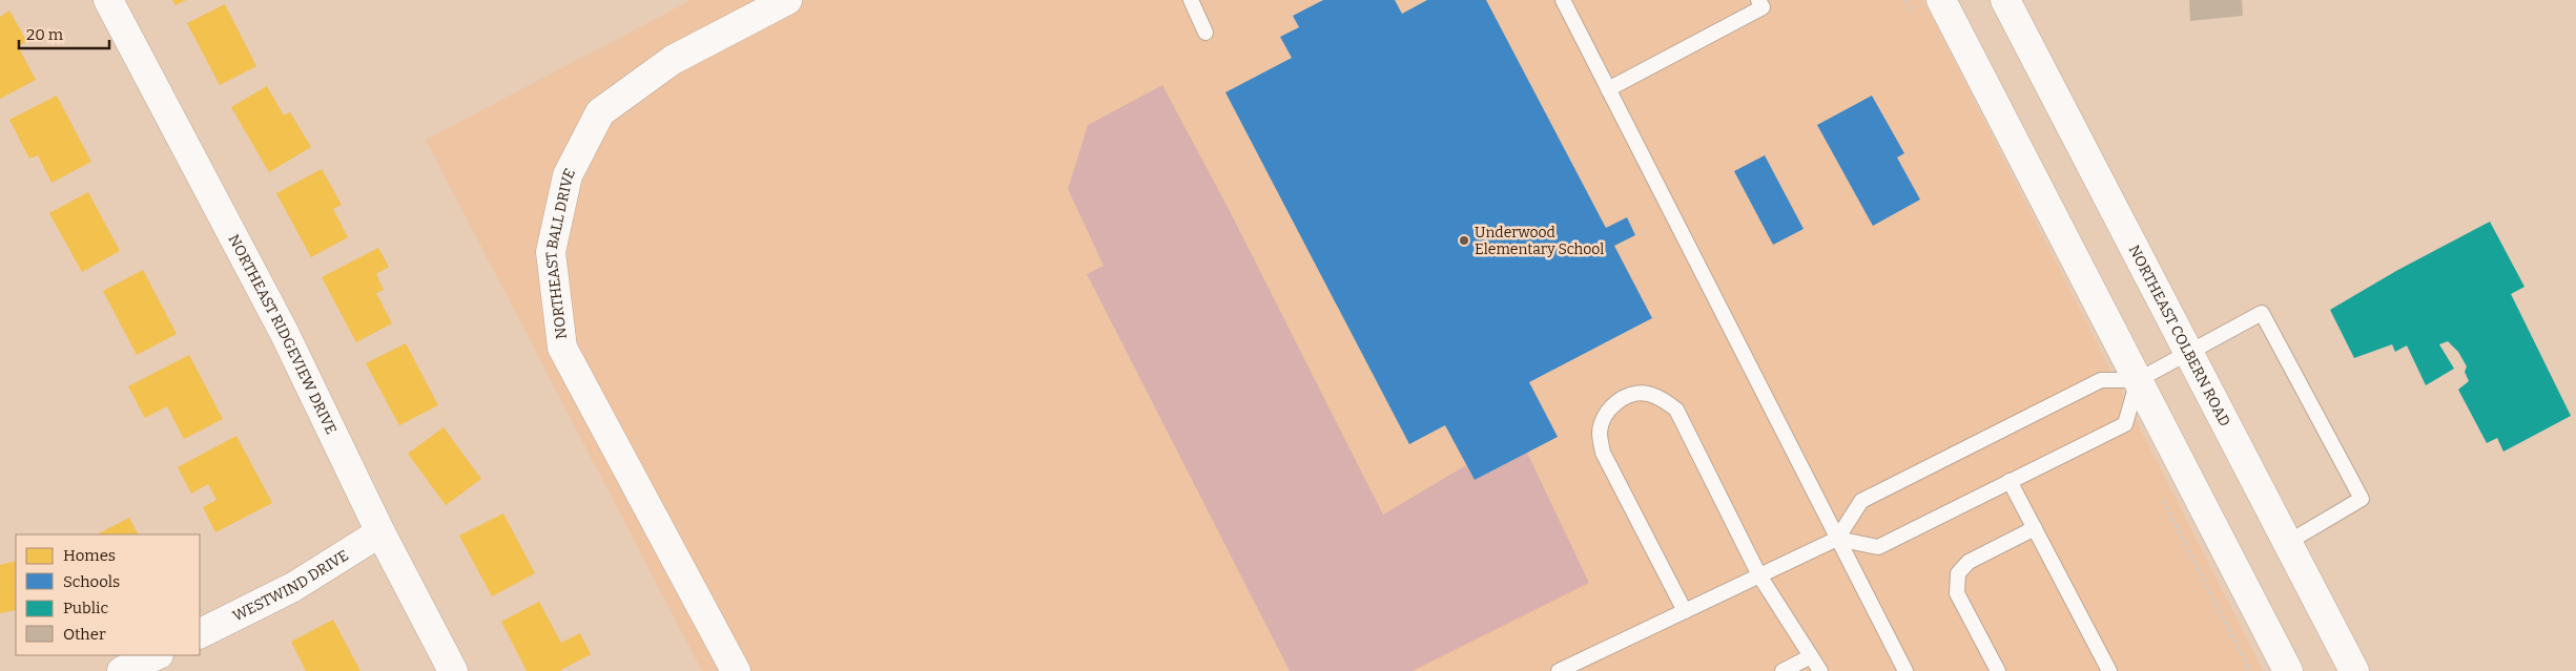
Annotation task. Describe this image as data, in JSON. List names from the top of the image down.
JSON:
{
  "streets": {
    "street": [
      "NORTHEAST BALL DRIVE",
      "NORTHEAST RIDGEVIEW DRIVE",
      "NORTHEAST COLBERN ROAD",
      "WESTWIND DRIVE"
    ]
  },
  "crossings": [
    ["NORTHEAST RIDGEVIEW DRIVE", "WESTWIND DRIVE"]
  ],
  "places": ["Underwood Elementary School"],
  "legend": [
    "Homes",
    "Schools",
    "Public",
    "Other"
  ],
  "scale_bar": "20 m"
}
